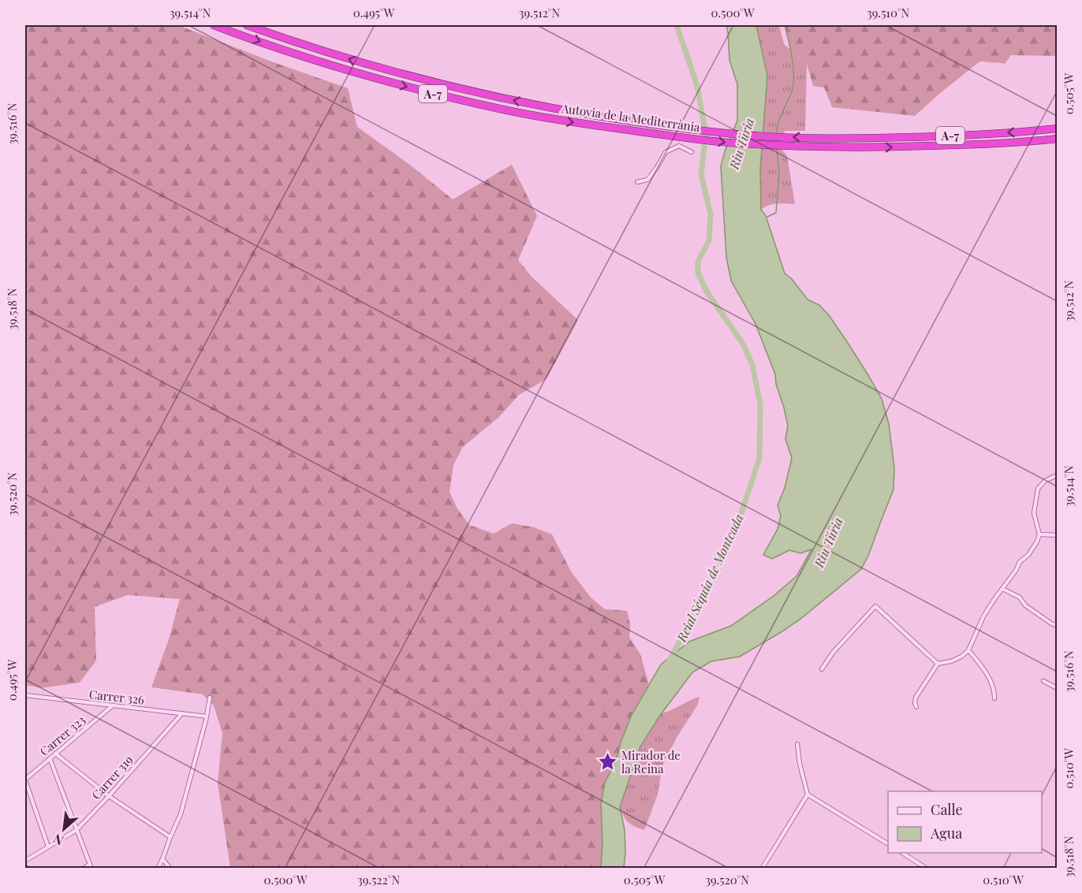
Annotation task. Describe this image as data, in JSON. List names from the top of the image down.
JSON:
{
  "streets": {
    "highway": ["A-7", "Autovia de la Mediterrània"],
    "street": ["Carrer 326", "Carrer 323", "Carrer 319"]
  },
  "crossings": [
    ["Carrer 326", "Carrer 323"],
    ["Carrer 326", "Carrer 319"]
  ],
  "water": ["Riu Túria", "Reial Séquia de Montcada"],
  "places": {
    "place": ["Mirador de la Reina"]
  },
  "legend": ["Calle", "Agua"],
  "north": "bottom left",
  "coordinates": [
    "39.514°N",
    "0.495°W",
    "39.512°N",
    "0.500°W",
    "39.510°N",
    "0.505°W",
    "39.516°N",
    "39.518°N",
    "39.520°N",
    "0.510°W",
    "39.522°N"
  ]
}
